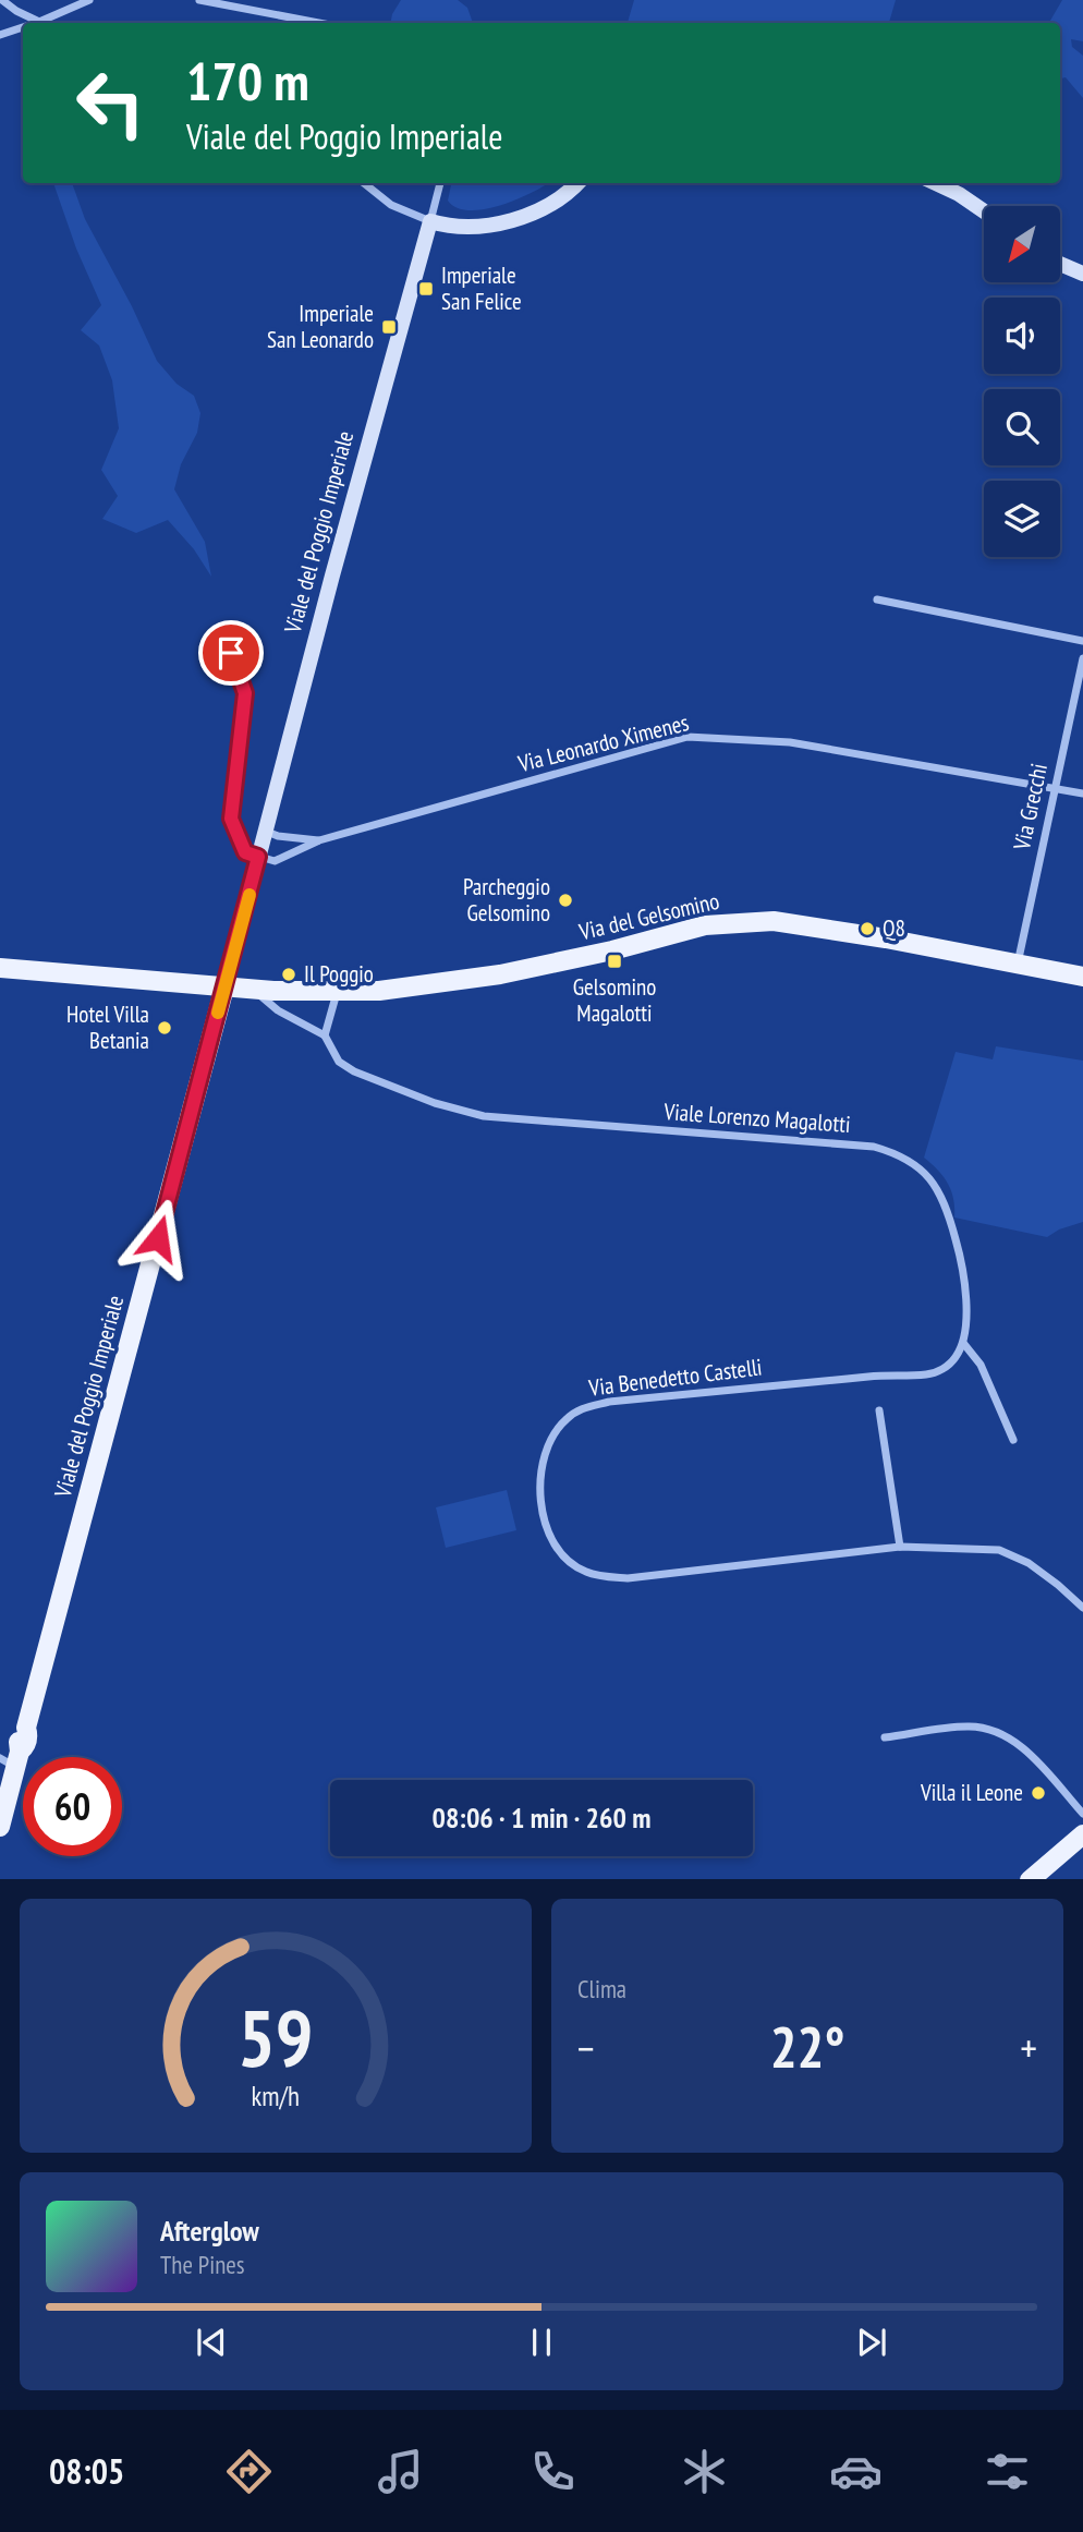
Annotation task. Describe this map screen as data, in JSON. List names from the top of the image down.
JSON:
{
  "streets": {
    "main road": ["Viale del Poggio Imperiale", "Via del Gelsomino"],
    "street": [
      "Via Leonardo Ximenes",
      "Via Grecchi",
      "Viale Lorenzo Magalotti",
      "Via Benedetto Castelli"
    ]
  },
  "crossings": [
    ["Viale del Poggio Imperiale", "Via Leonardo Ximenes"],
    ["Viale del Poggio Imperiale", "Via del Gelsomino"],
    ["Via Leonardo Ximenes", "Via Grecchi"],
    ["Via Grecchi", "Via del Gelsomino"],
    ["Via del Gelsomino", "Viale Lorenzo Magalotti"],
    ["Viale Lorenzo Magalotti", "Via Benedetto Castelli"]
  ],
  "places": {
    "transit": ["Imperiale San Felice", "Imperiale San Leonardo", "Gelsomino Magalotti"],
    "other": [
      "Parcheggio Gelsomino",
      "Q8",
      "Il Poggio",
      "Hotel Villa Betania",
      "Villa il Leone"
    ]
  },
  "north": "bottom left",
  "page": {
    "turn": ["170 m", "Viale del Poggio Imperiale"],
    "limit": "60",
    "trip": "08:06 · 1 min · 260 m",
    "tile": "Clima",
    "heat": ["−", "22°", "+"],
    "song": ["Afterglow", "The Pines"],
    "tabs": "08:05",
    "gauge": ["59", "km/h"]
  }
}
